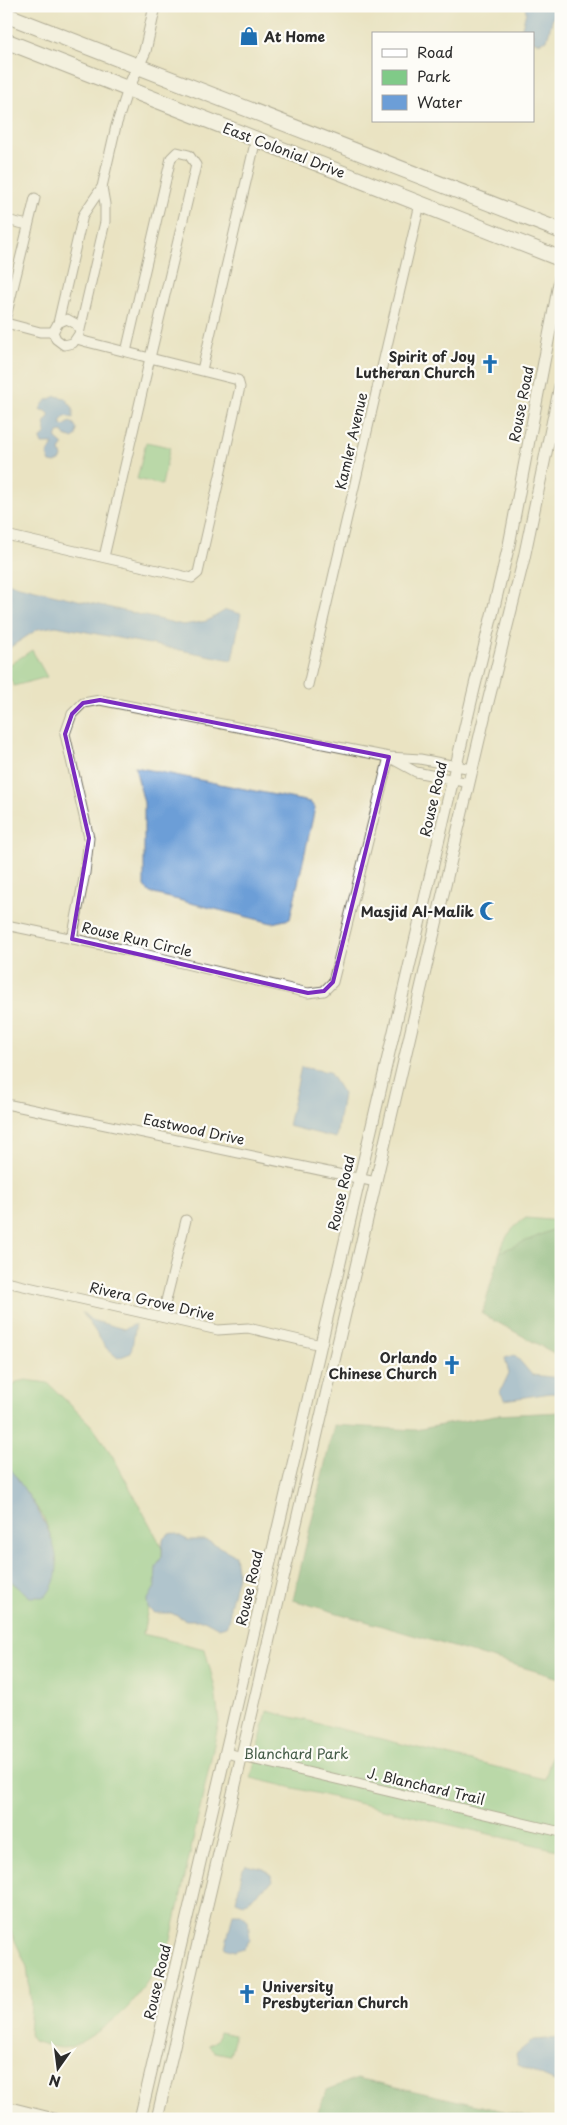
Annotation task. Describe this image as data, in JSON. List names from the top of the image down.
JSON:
{
  "streets": {
    "highway": ["East Colonial Drive"],
    "street": [
      "Rouse Road",
      "Kamler Avenue",
      "Rouse Run Circle",
      "Eastwood Drive",
      "Rivera Grove Drive",
      "J. Blanchard Trail"
    ]
  },
  "crossings": [
    ["East Colonial Drive", "Kamler Avenue"],
    ["Rouse Road", "Rouse Run Circle"],
    ["Rouse Road", "Eastwood Drive"],
    ["Rouse Road", "Rivera Grove Drive"],
    ["Rouse Road", "J. Blanchard Trail"]
  ],
  "parks": ["Blanchard Park"],
  "places": {
    "shop": ["At Home"],
    "church": ["Spirit of Joy Lutheran Church", "Orlando Chinese Church", "University Presbyterian Church"],
    "mosque": ["Masjid Al-Malik"]
  },
  "legend": ["Road", "Park", "Water"],
  "north": "bottom"
}
